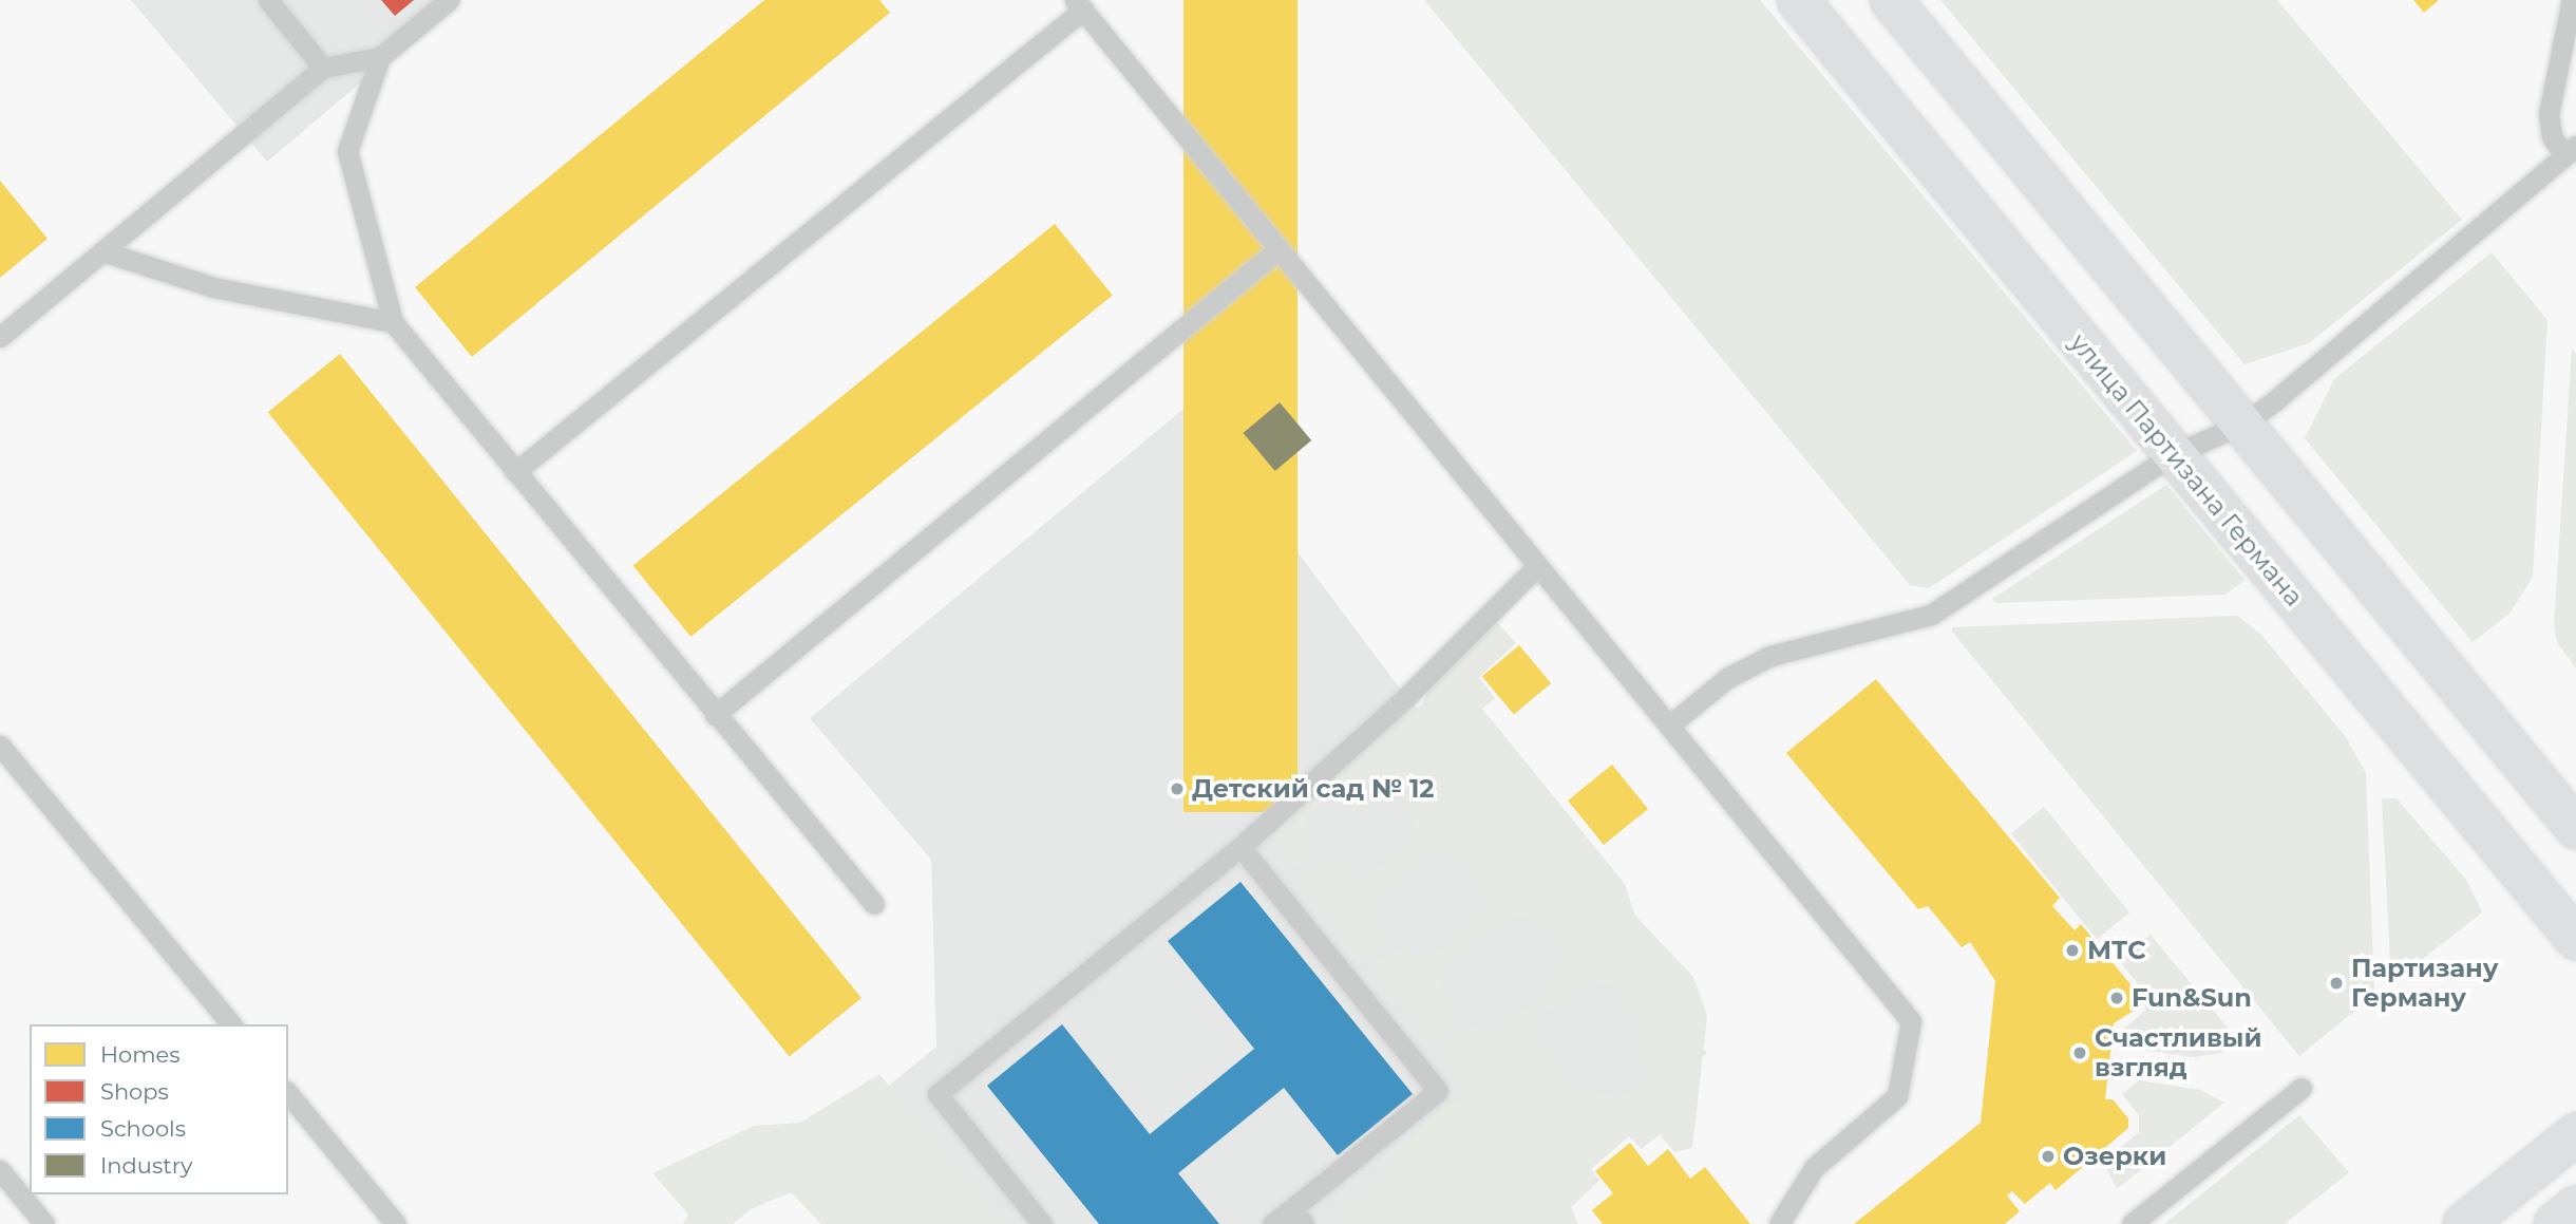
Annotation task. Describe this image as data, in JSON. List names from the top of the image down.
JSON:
{
  "streets": {
    "main road": ["улица Партизана Германа"]
  },
  "places": [
    "Детский сад № 12",
    "МТС",
    "Партизану Герману",
    "Fun&Sun",
    "Счастливый взгляд",
    "Озерки"
  ],
  "legend": [
    "Homes",
    "Shops",
    "Schools",
    "Industry"
  ]
}
